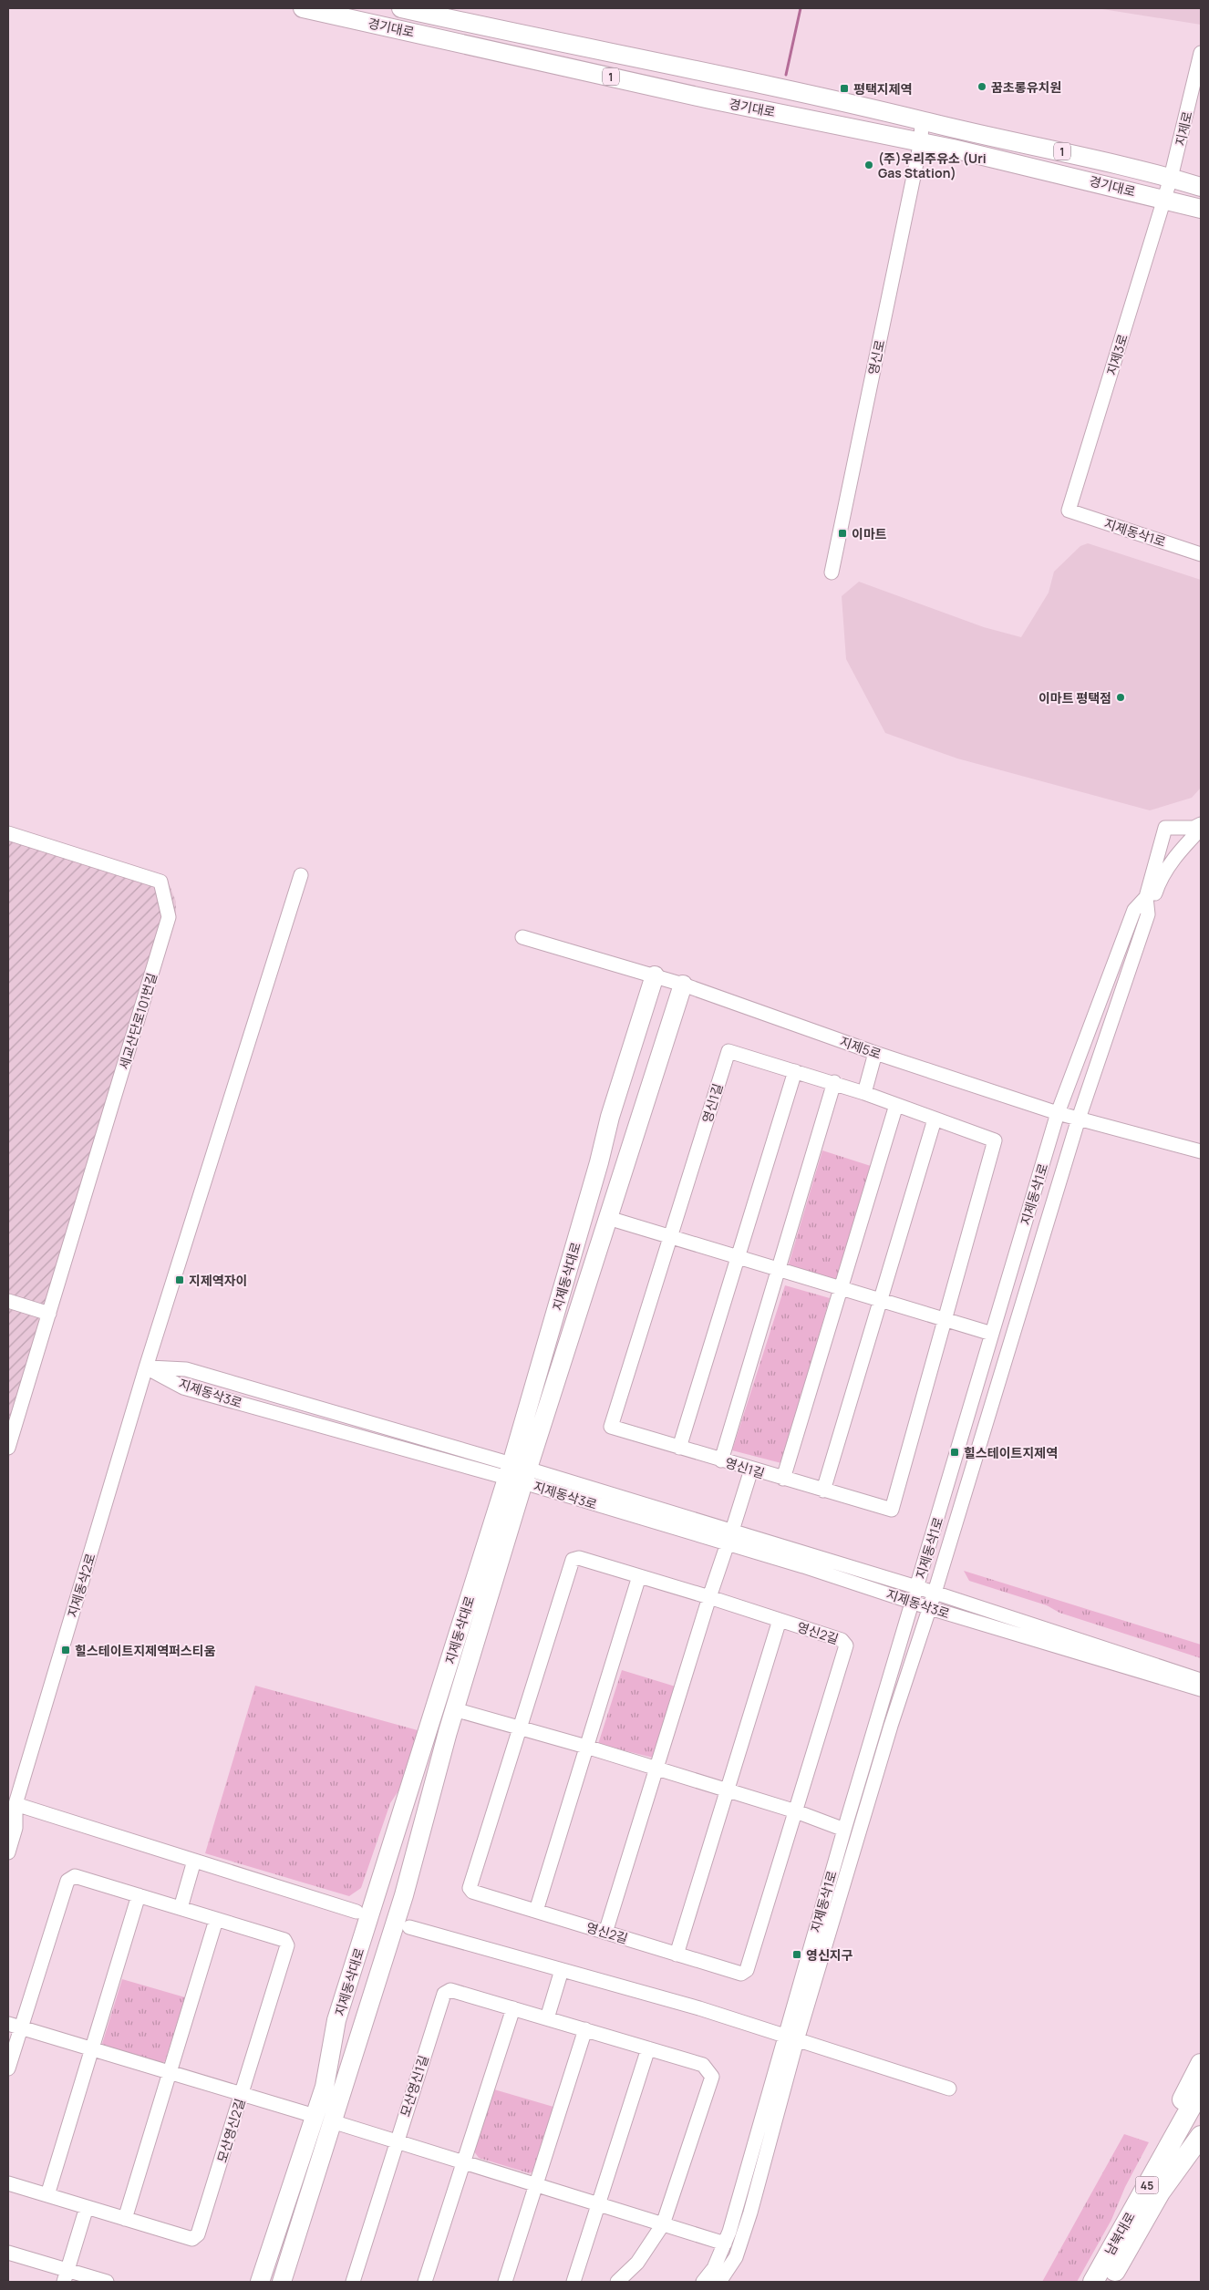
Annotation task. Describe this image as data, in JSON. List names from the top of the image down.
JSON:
{
  "streets": {
    "highway": ["45", "남북대로"],
    "main road": ["경기대로", "1", "지제동삭대로"],
    "street": [
      "지제로",
      "지제3로",
      "영신로",
      "지제동삭1로",
      "세교산단로101번길",
      "지제5로",
      "영신1길",
      "지제동삭3로",
      "지제동삭2로",
      "영신2길",
      "모산영신1길",
      "모산영신2길"
    ]
  },
  "crossings": [
    ["경기대로", "지제로"],
    ["경기대로", "지제3로"],
    ["경기대로", "영신로"],
    ["지제로", "지제3로"],
    ["지제3로", "지제동삭1로"],
    ["지제동삭1로", "지제5로"],
    ["지제동삭1로", "지제동삭3로"],
    ["지제5로", "지제동삭대로"],
    ["지제동삭대로", "지제동삭3로"],
    ["지제동삭3로", "지제동삭2로"]
  ],
  "places": {
    "other": ["꿈초롱유치원", "(주)우리주유소 (Uri Gas Station)", "이마트 평택점"],
    "transit": [
      "평택지제역",
      "이마트",
      "지제역자이",
      "힐스테이트지제역",
      "힐스테이트지제역퍼스티움",
      "영신지구"
    ]
  }
}
